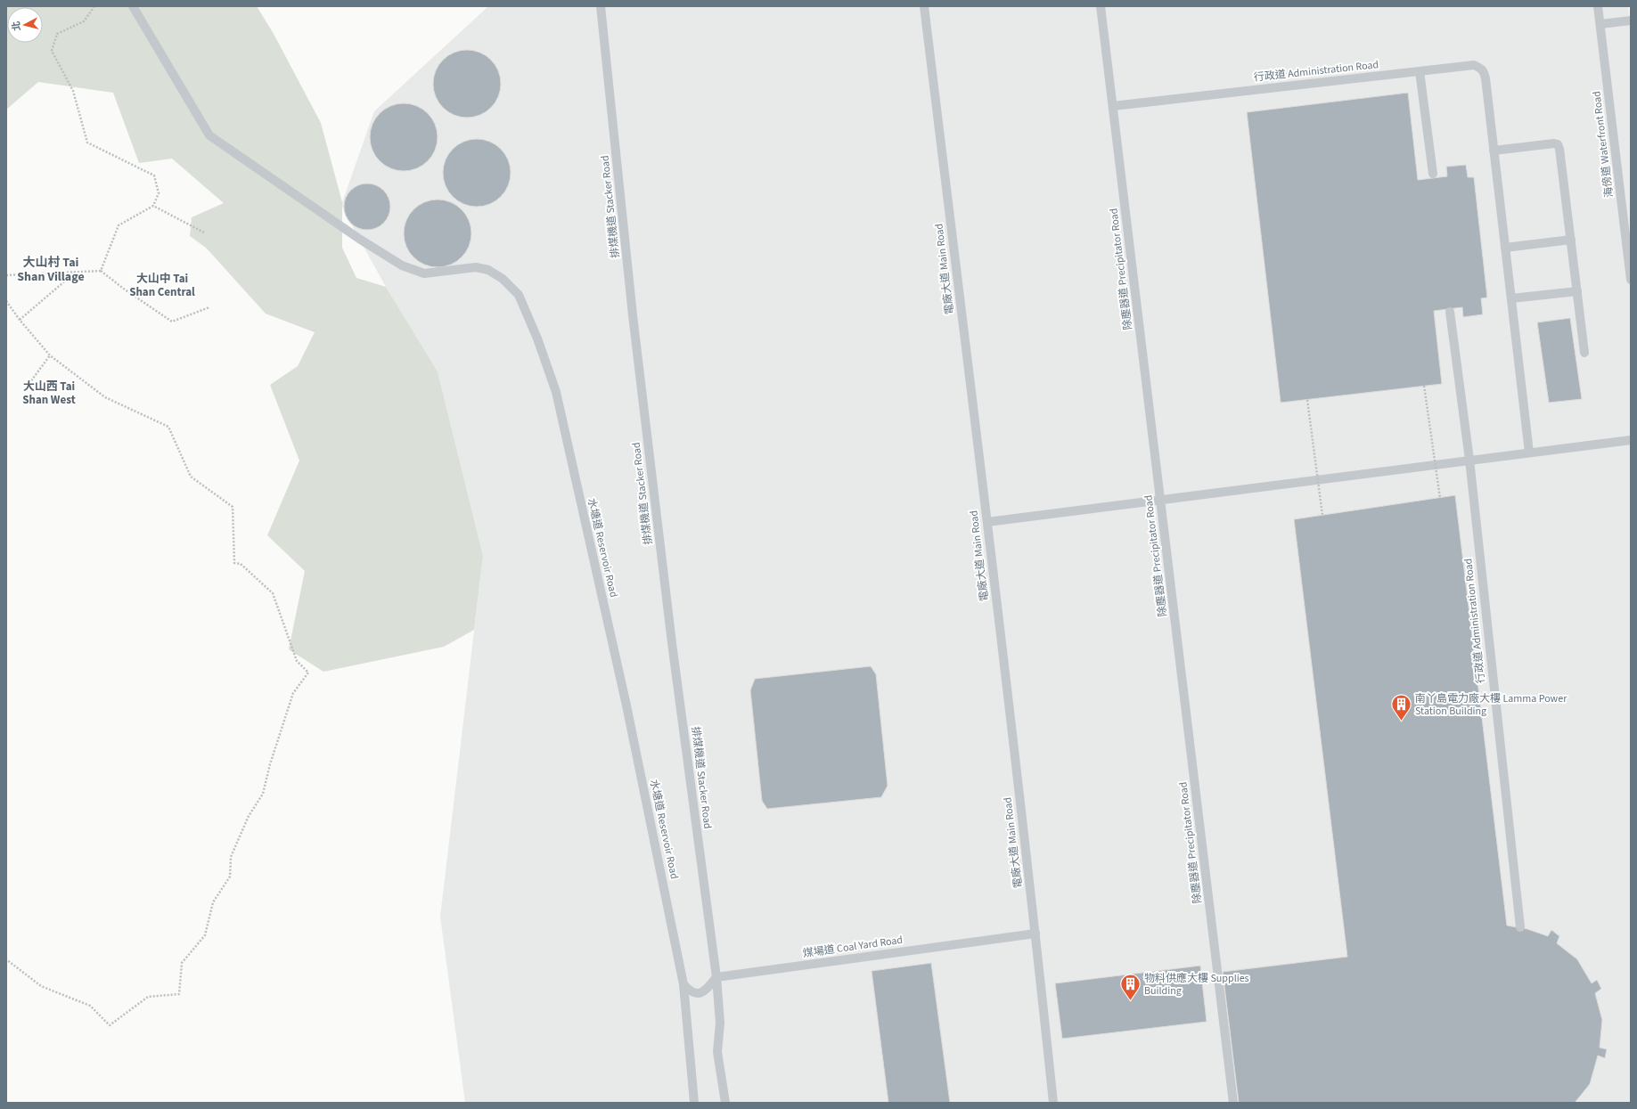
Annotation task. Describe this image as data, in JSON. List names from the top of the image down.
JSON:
{
  "streets": {
    "lane": [
      "行政道 Administration Road",
      "海傍道 Waterfront Road",
      "排煤機道 Stacker Road",
      "電廠大道 Main Road",
      "除塵器道 Precipitator Road",
      "水塘道 Reservoir Road",
      "煤場道 Coal Yard Road"
    ]
  },
  "crossings": [
    ["行政道 Administration Road", "除塵器道 Precipitator Road"],
    ["排煤機道 Stacker Road", "煤場道 Coal Yard Road"],
    ["電廠大道 Main Road", "煤場道 Coal Yard Road"]
  ],
  "districts": ["大山村 Tai Shan Village", "大山中 Tai Shan Central", "大山西 Tai Shan West"],
  "places": {
    "building": ["南丫島電力廠大樓 Lamma Power Station Building", "物料供應大樓 Supplies Building"]
  },
  "north": "left"
}
